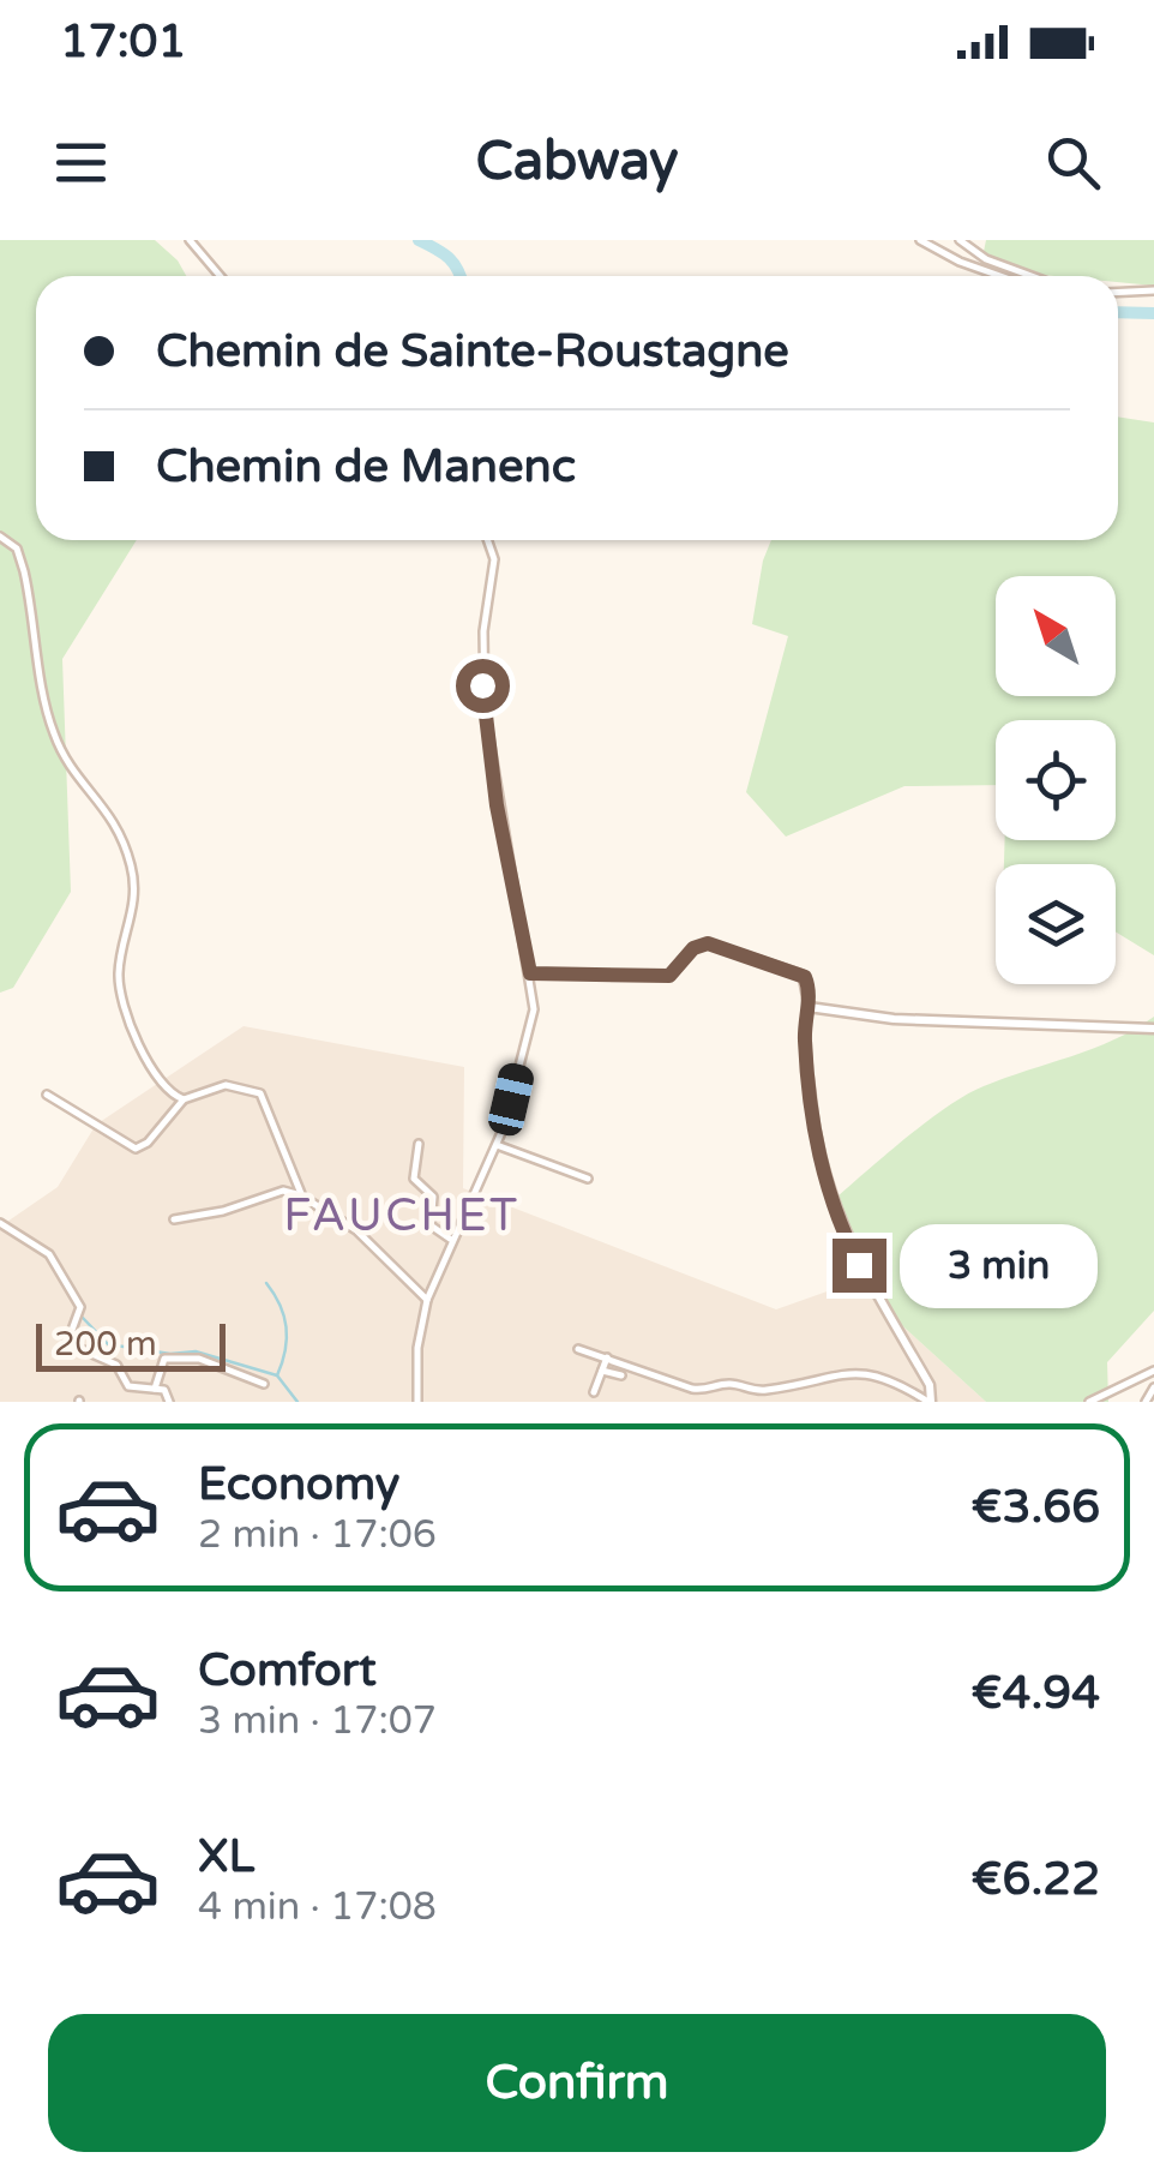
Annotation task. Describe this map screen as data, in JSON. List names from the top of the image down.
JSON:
{
  "districts": ["FAUCHET"],
  "scale_bar": "200 m",
  "north": "top left",
  "page": {
    "status": "17:01",
    "header": "Cabway",
    "banner": ["Chemin de Sainte-Roustagne", "Chemin de Manenc"],
    "bubble": "3 min",
    "scale": "200 m",
    "list": [
      {
        "name": "Economy",
        "note": "2 min · 17:06",
        "value": "€3.66"
      },
      {
        "name": "Comfort",
        "note": "3 min · 17:07",
        "value": "€4.94"
      },
      {
        "name": "XL",
        "note": "4 min · 17:08",
        "value": "€6.22"
      }
    ],
    "buttons": "Confirm"
  }
}
